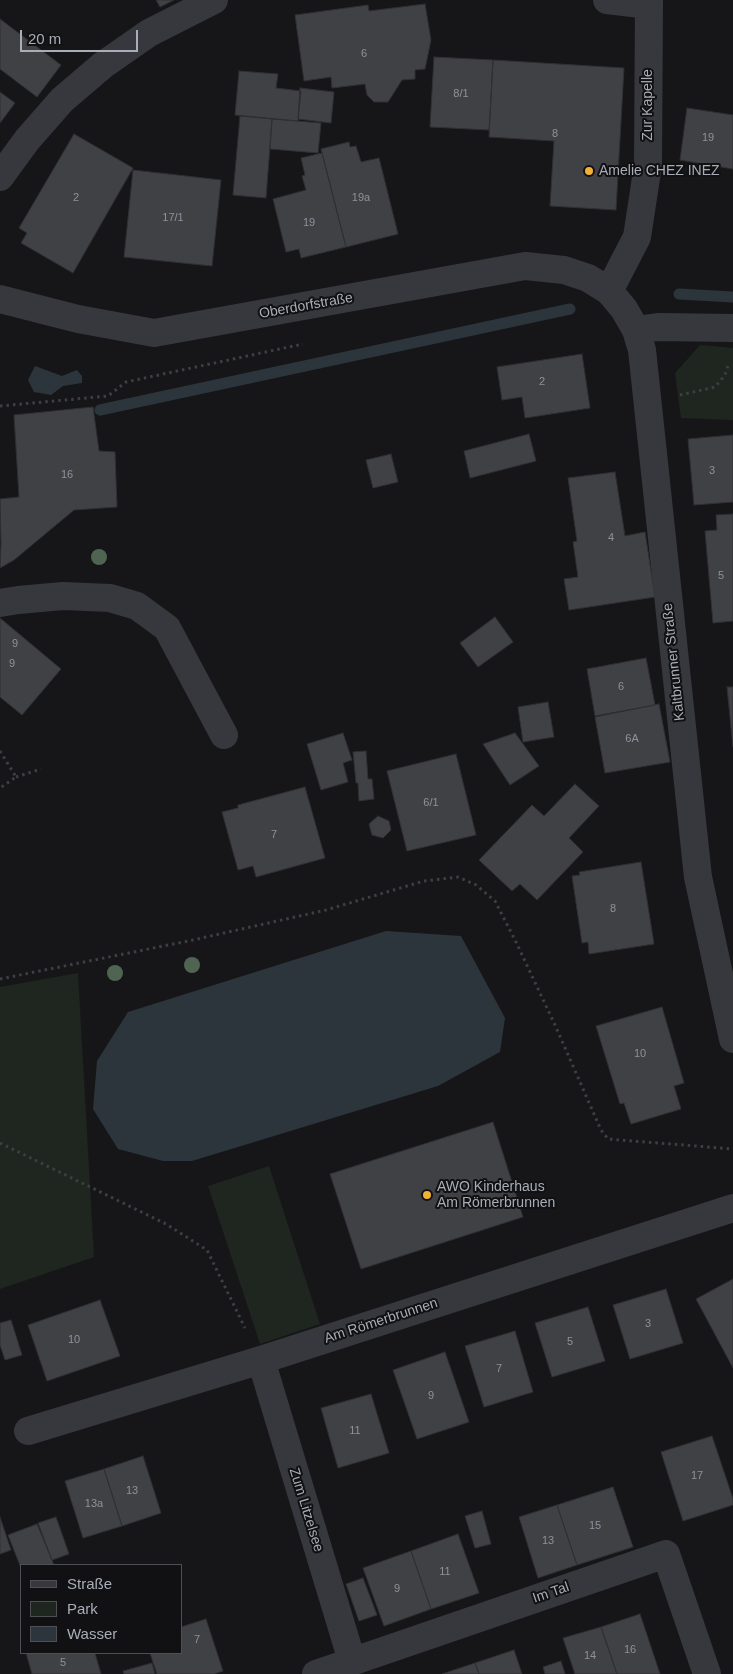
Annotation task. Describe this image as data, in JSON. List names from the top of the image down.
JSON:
{
  "streets": {
    "street": [
      "Zur Kapelle",
      "Oberdorfstraße",
      "Kaltbrunner Straße",
      "Am Römerbrunnen",
      "Zum Litzelsee",
      "Im Tal"
    ]
  },
  "crossings": [
    ["Zur Kapelle", "Oberdorfstraße"],
    ["Zur Kapelle", "Kaltbrunner Straße"],
    ["Oberdorfstraße", "Kaltbrunner Straße"],
    ["Am Römerbrunnen", "Zum Litzelsee"],
    ["Zum Litzelsee", "Im Tal"]
  ],
  "places": ["Amelie CHEZ INEZ", "AWO Kinderhaus Am Römerbrunnen"],
  "house_numbers": [
    "6",
    "8/1",
    "8",
    "19",
    "2",
    "19a",
    "17/1",
    "19",
    "2",
    "3",
    "16",
    "4",
    "5",
    "9",
    "9",
    "6",
    "6A",
    "6/1",
    "7",
    "8",
    "10",
    "3",
    "10",
    "5",
    "7",
    "9",
    "11",
    "17",
    "13",
    "13a",
    "15",
    "13",
    "11",
    "9",
    "7",
    "16",
    "14",
    "5"
  ],
  "legend": ["Straße", "Park", "Wasser"],
  "scale_bar": "20 m"
}
